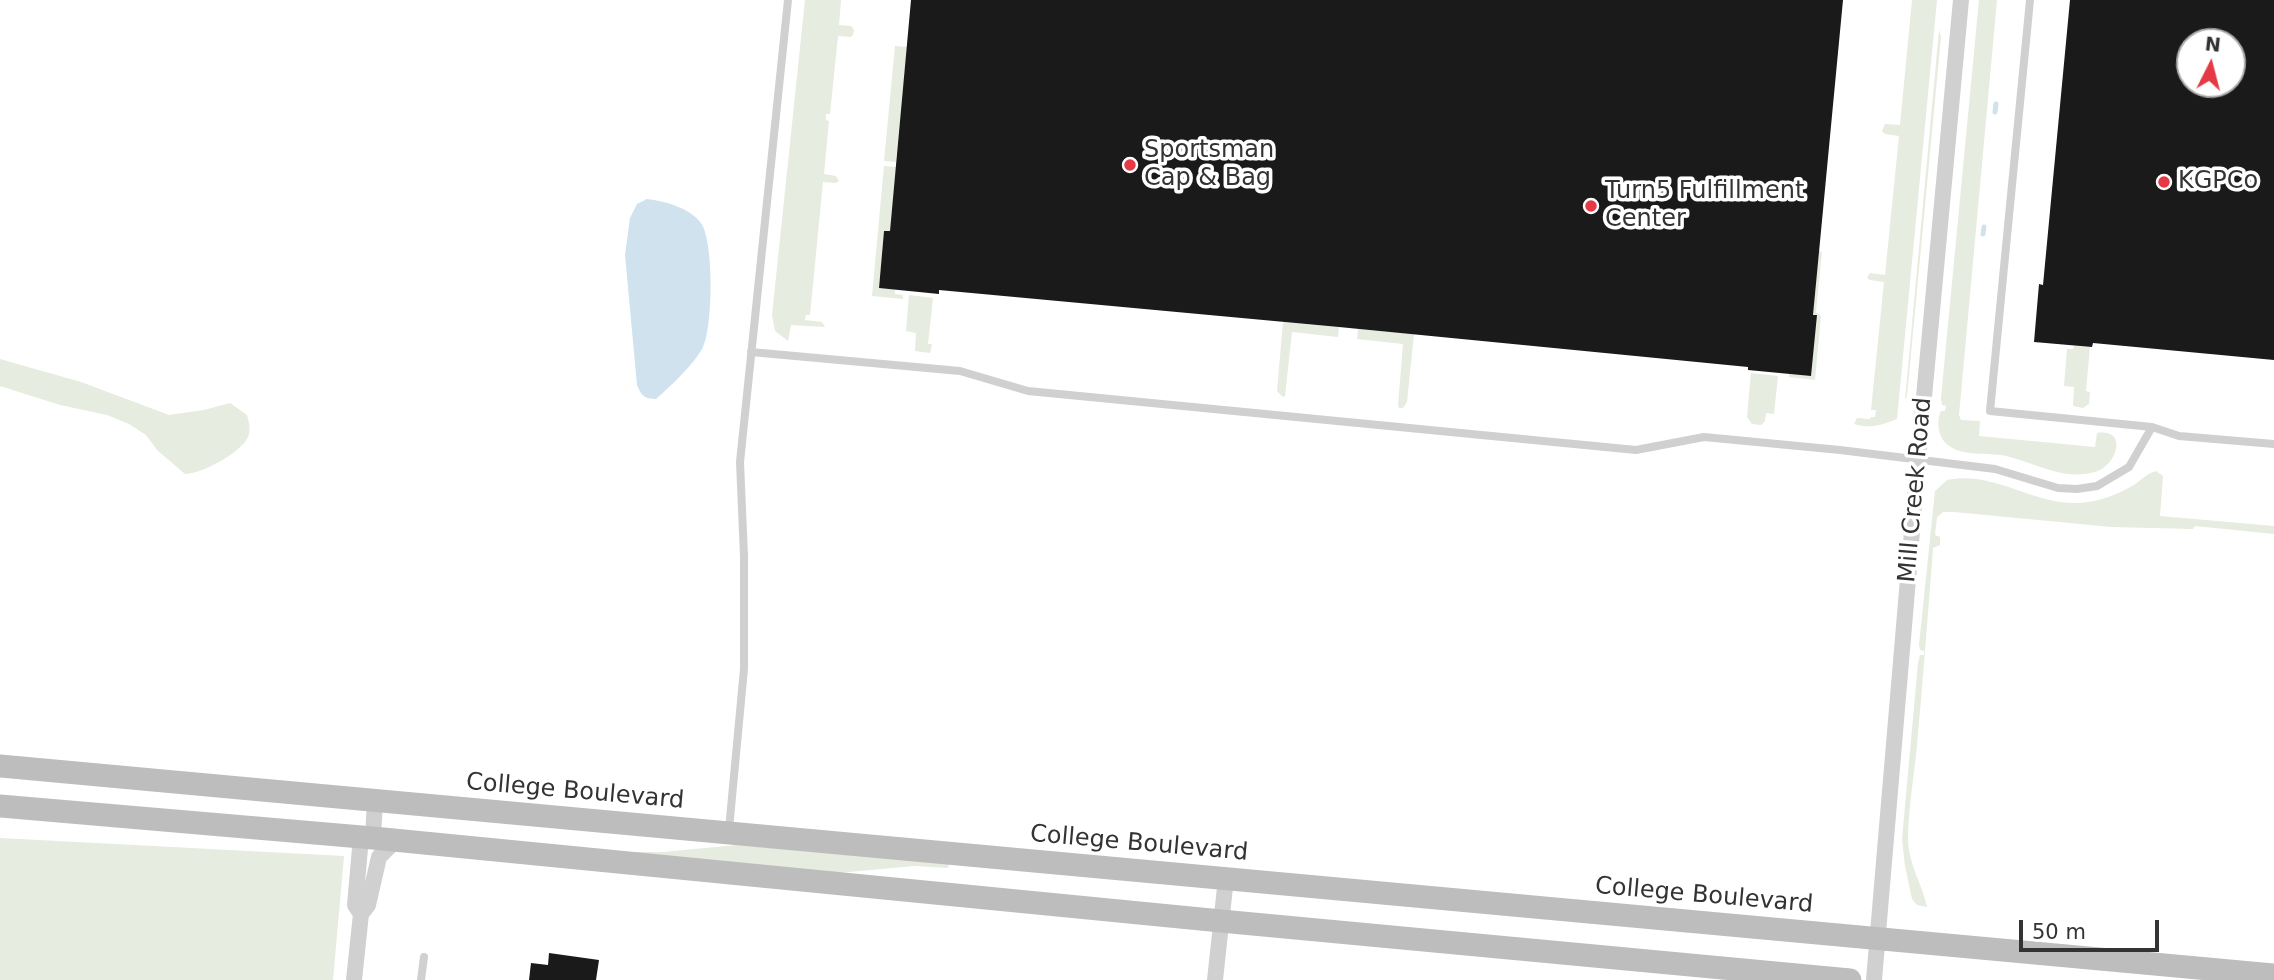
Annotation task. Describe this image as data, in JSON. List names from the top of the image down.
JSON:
{
  "streets": {
    "main road": ["College Boulevard"],
    "street": ["Mill Creek Road"]
  },
  "crossings": [
    ["Mill Creek Road", "College Boulevard"]
  ],
  "places": ["Sportsman Cap & Bag", "KGPCo", "Turn5 Fulfillment Center"],
  "scale_bar": "50 m",
  "north": "top"
}
